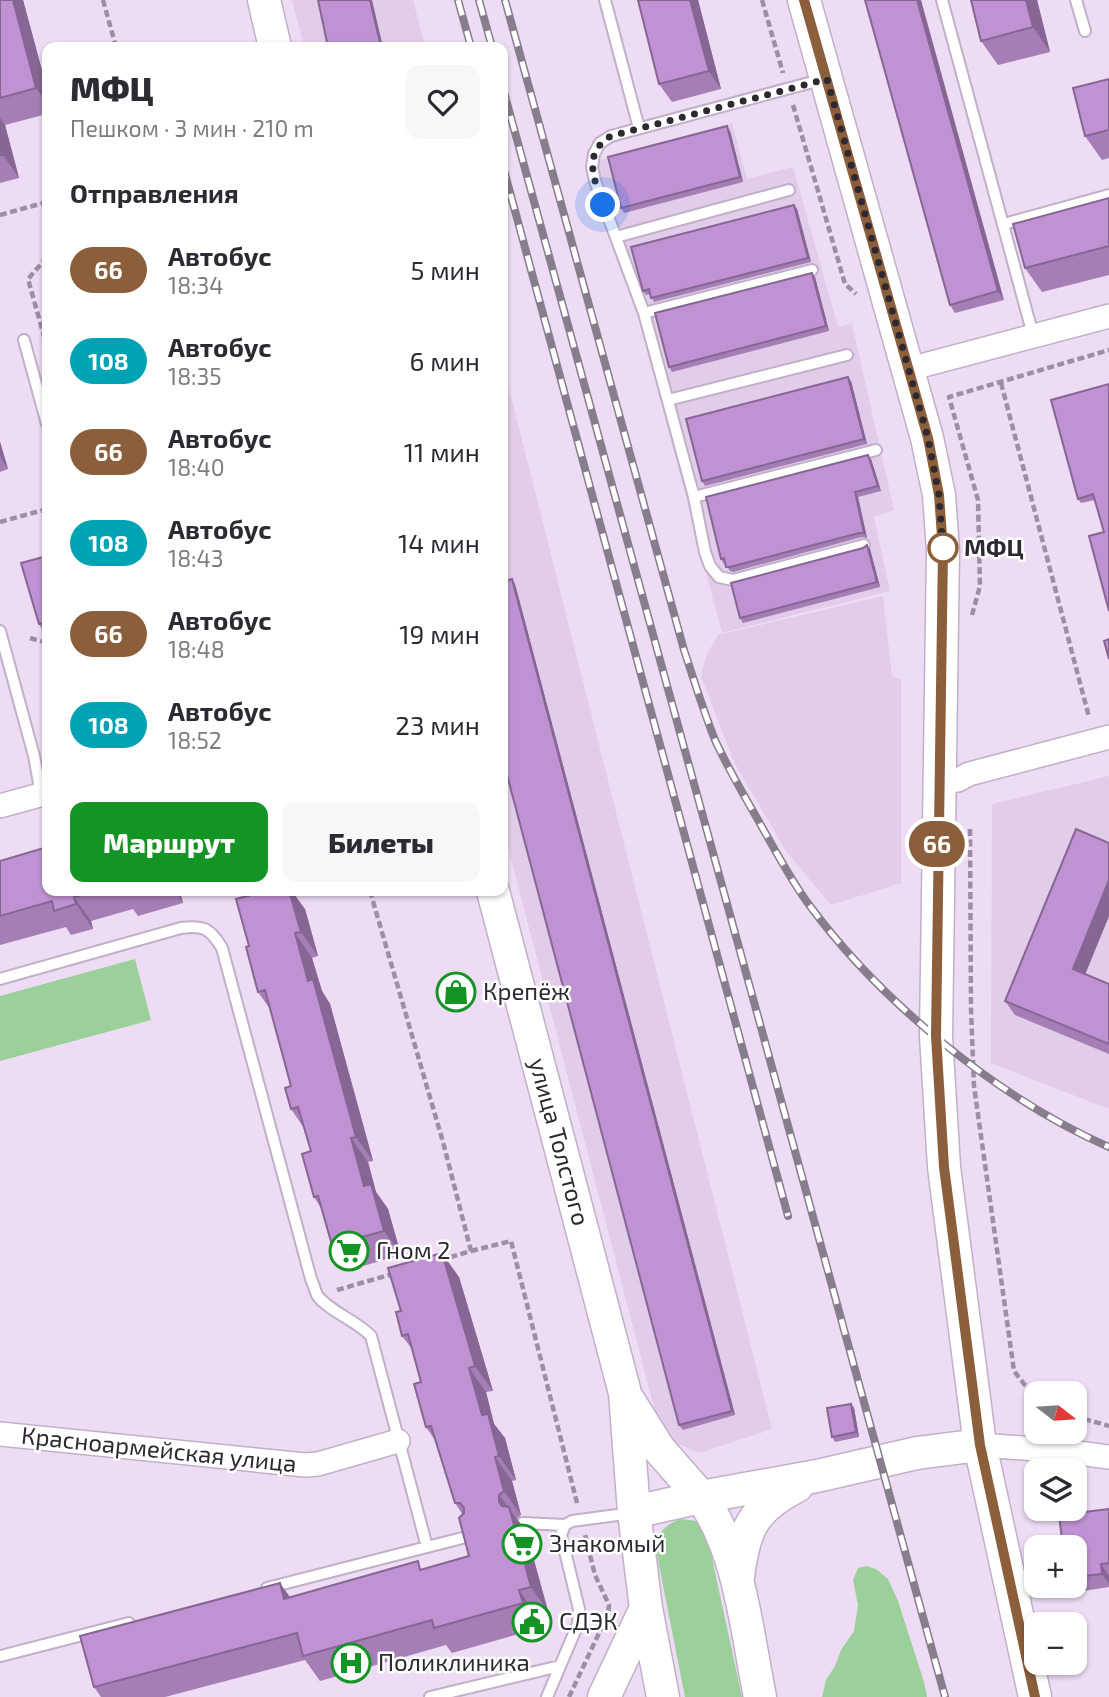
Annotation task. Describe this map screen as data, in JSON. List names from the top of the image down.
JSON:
{
  "streets": {
    "street": ["улица Толстого", "Красноармейская улица"]
  },
  "places": {
    "other": ["МФЦ"],
    "shop": ["Крепёж"],
    "supermarket": ["Гном 2", "Знакомый"],
    "public building": ["СДЭК"],
    "hospital": ["Поликлиника"]
  },
  "lines": ["bus line 66"],
  "north": "right",
  "page": {
    "on_map": "66",
    "heading": [
      ["МФЦ", "Пешком · 3 мин · 210 m"],
      "Отправления"
    ],
    "list": [
      {
        "mark": "66",
        "name": "Автобус",
        "note": "18:34",
        "value": "5 мин"
      },
      {
        "mark": "108",
        "name": "Автобус",
        "note": "18:35",
        "value": "6 мин"
      },
      {
        "mark": "66",
        "name": "Автобус",
        "note": "18:40",
        "value": "11 мин"
      },
      {
        "mark": "108",
        "name": "Автобус",
        "note": "18:43",
        "value": "14 мин"
      },
      {
        "mark": "66",
        "name": "Автобус",
        "note": "18:48",
        "value": "19 мин"
      },
      {
        "mark": "108",
        "name": "Автобус",
        "note": "18:52",
        "value": "23 мин"
      }
    ],
    "buttons": ["Маршрут", "Билеты"],
    "map_buttons": ["+", "−"]
  }
}
